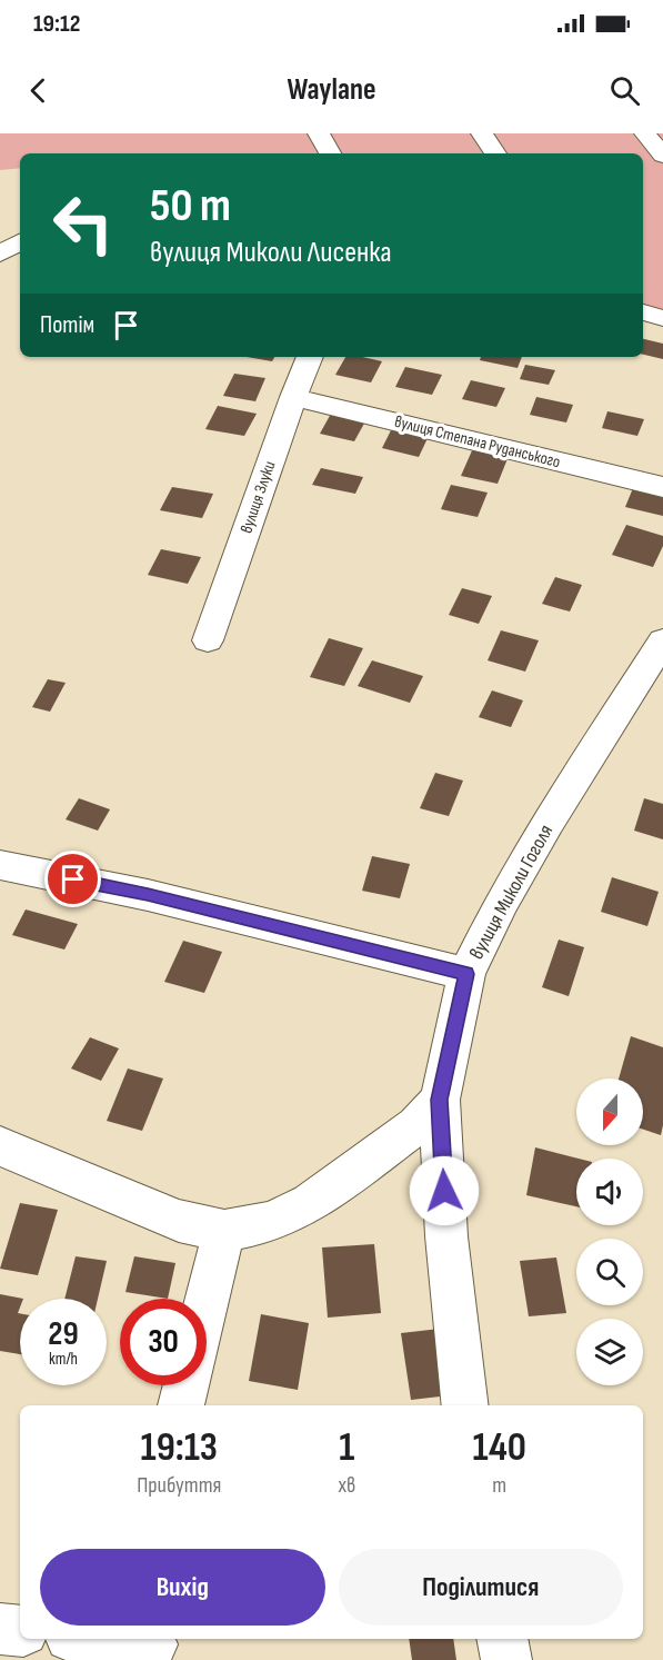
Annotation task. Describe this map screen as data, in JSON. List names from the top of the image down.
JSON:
{
  "streets": {
    "street": ["вулиця Степана Руданського", "вулиця Злуки", "вулиця Миколи Гоголя"]
  },
  "crossings": [
    ["вулиця Степана Руданського", "вулиця Злуки"]
  ],
  "north": "bottom",
  "page": {
    "status": "19:12",
    "header": "Waylane",
    "turn": ["50 m", "вулиця Миколи Лисенка"],
    "then": "Потім",
    "speed": "29 km/h",
    "limit": "30",
    "eta": [
      "19:13",
      "Прибуття",
      "1",
      "хв",
      "140",
      "m"
    ],
    "buttons": ["Вихід", "Поділитися"]
  }
}
